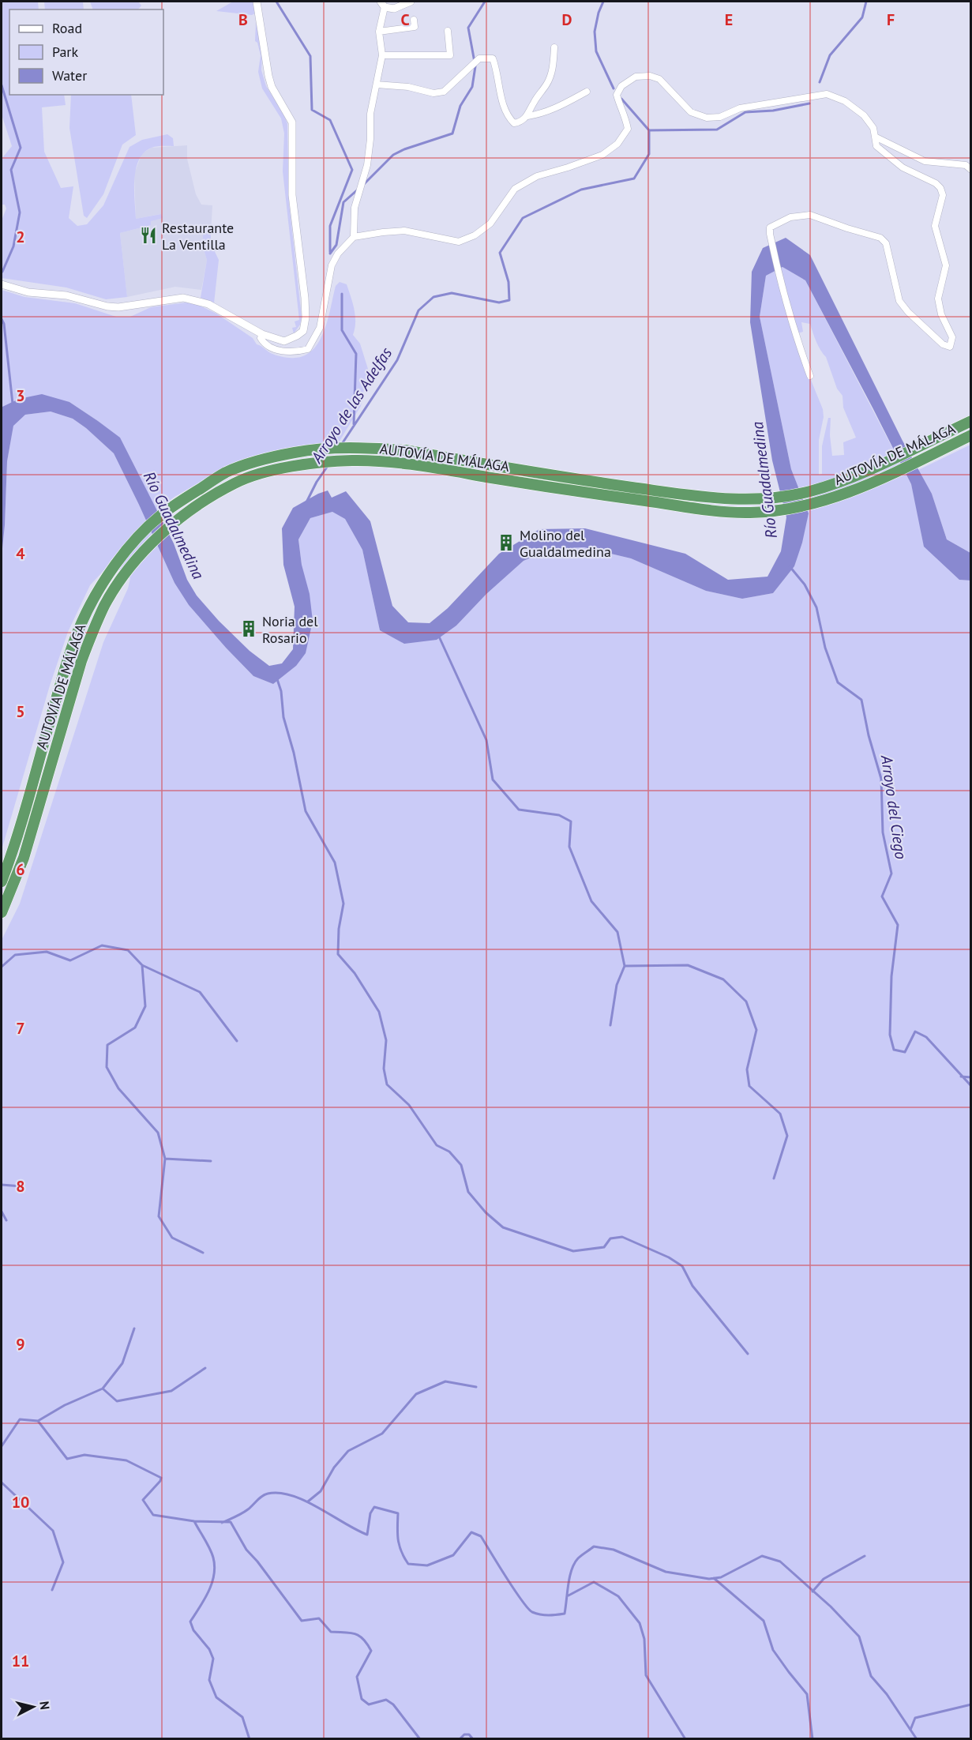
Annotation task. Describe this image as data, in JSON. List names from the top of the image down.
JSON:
{
  "streets": {
    "highway": ["AUTOVÍA DE MÁLAGA"]
  },
  "water": ["Arroyo de las Adelfas", "Río Guadalmedina", "Arroyo del Ciego"],
  "places": {
    "restaurant": ["Restaurante La Ventilla"],
    "building": ["Molino del Gualdalmedina", "Noria del Rosario"]
  },
  "legend": ["Road", "Park", "Water"],
  "north": "right",
  "grid": {
    "columns": [
      "B",
      "C",
      "D",
      "E",
      "F"
    ],
    "rows": [
      "2",
      "3",
      "4",
      "5",
      "6",
      "7",
      "8",
      "9",
      "10",
      "11"
    ]
  }
}
